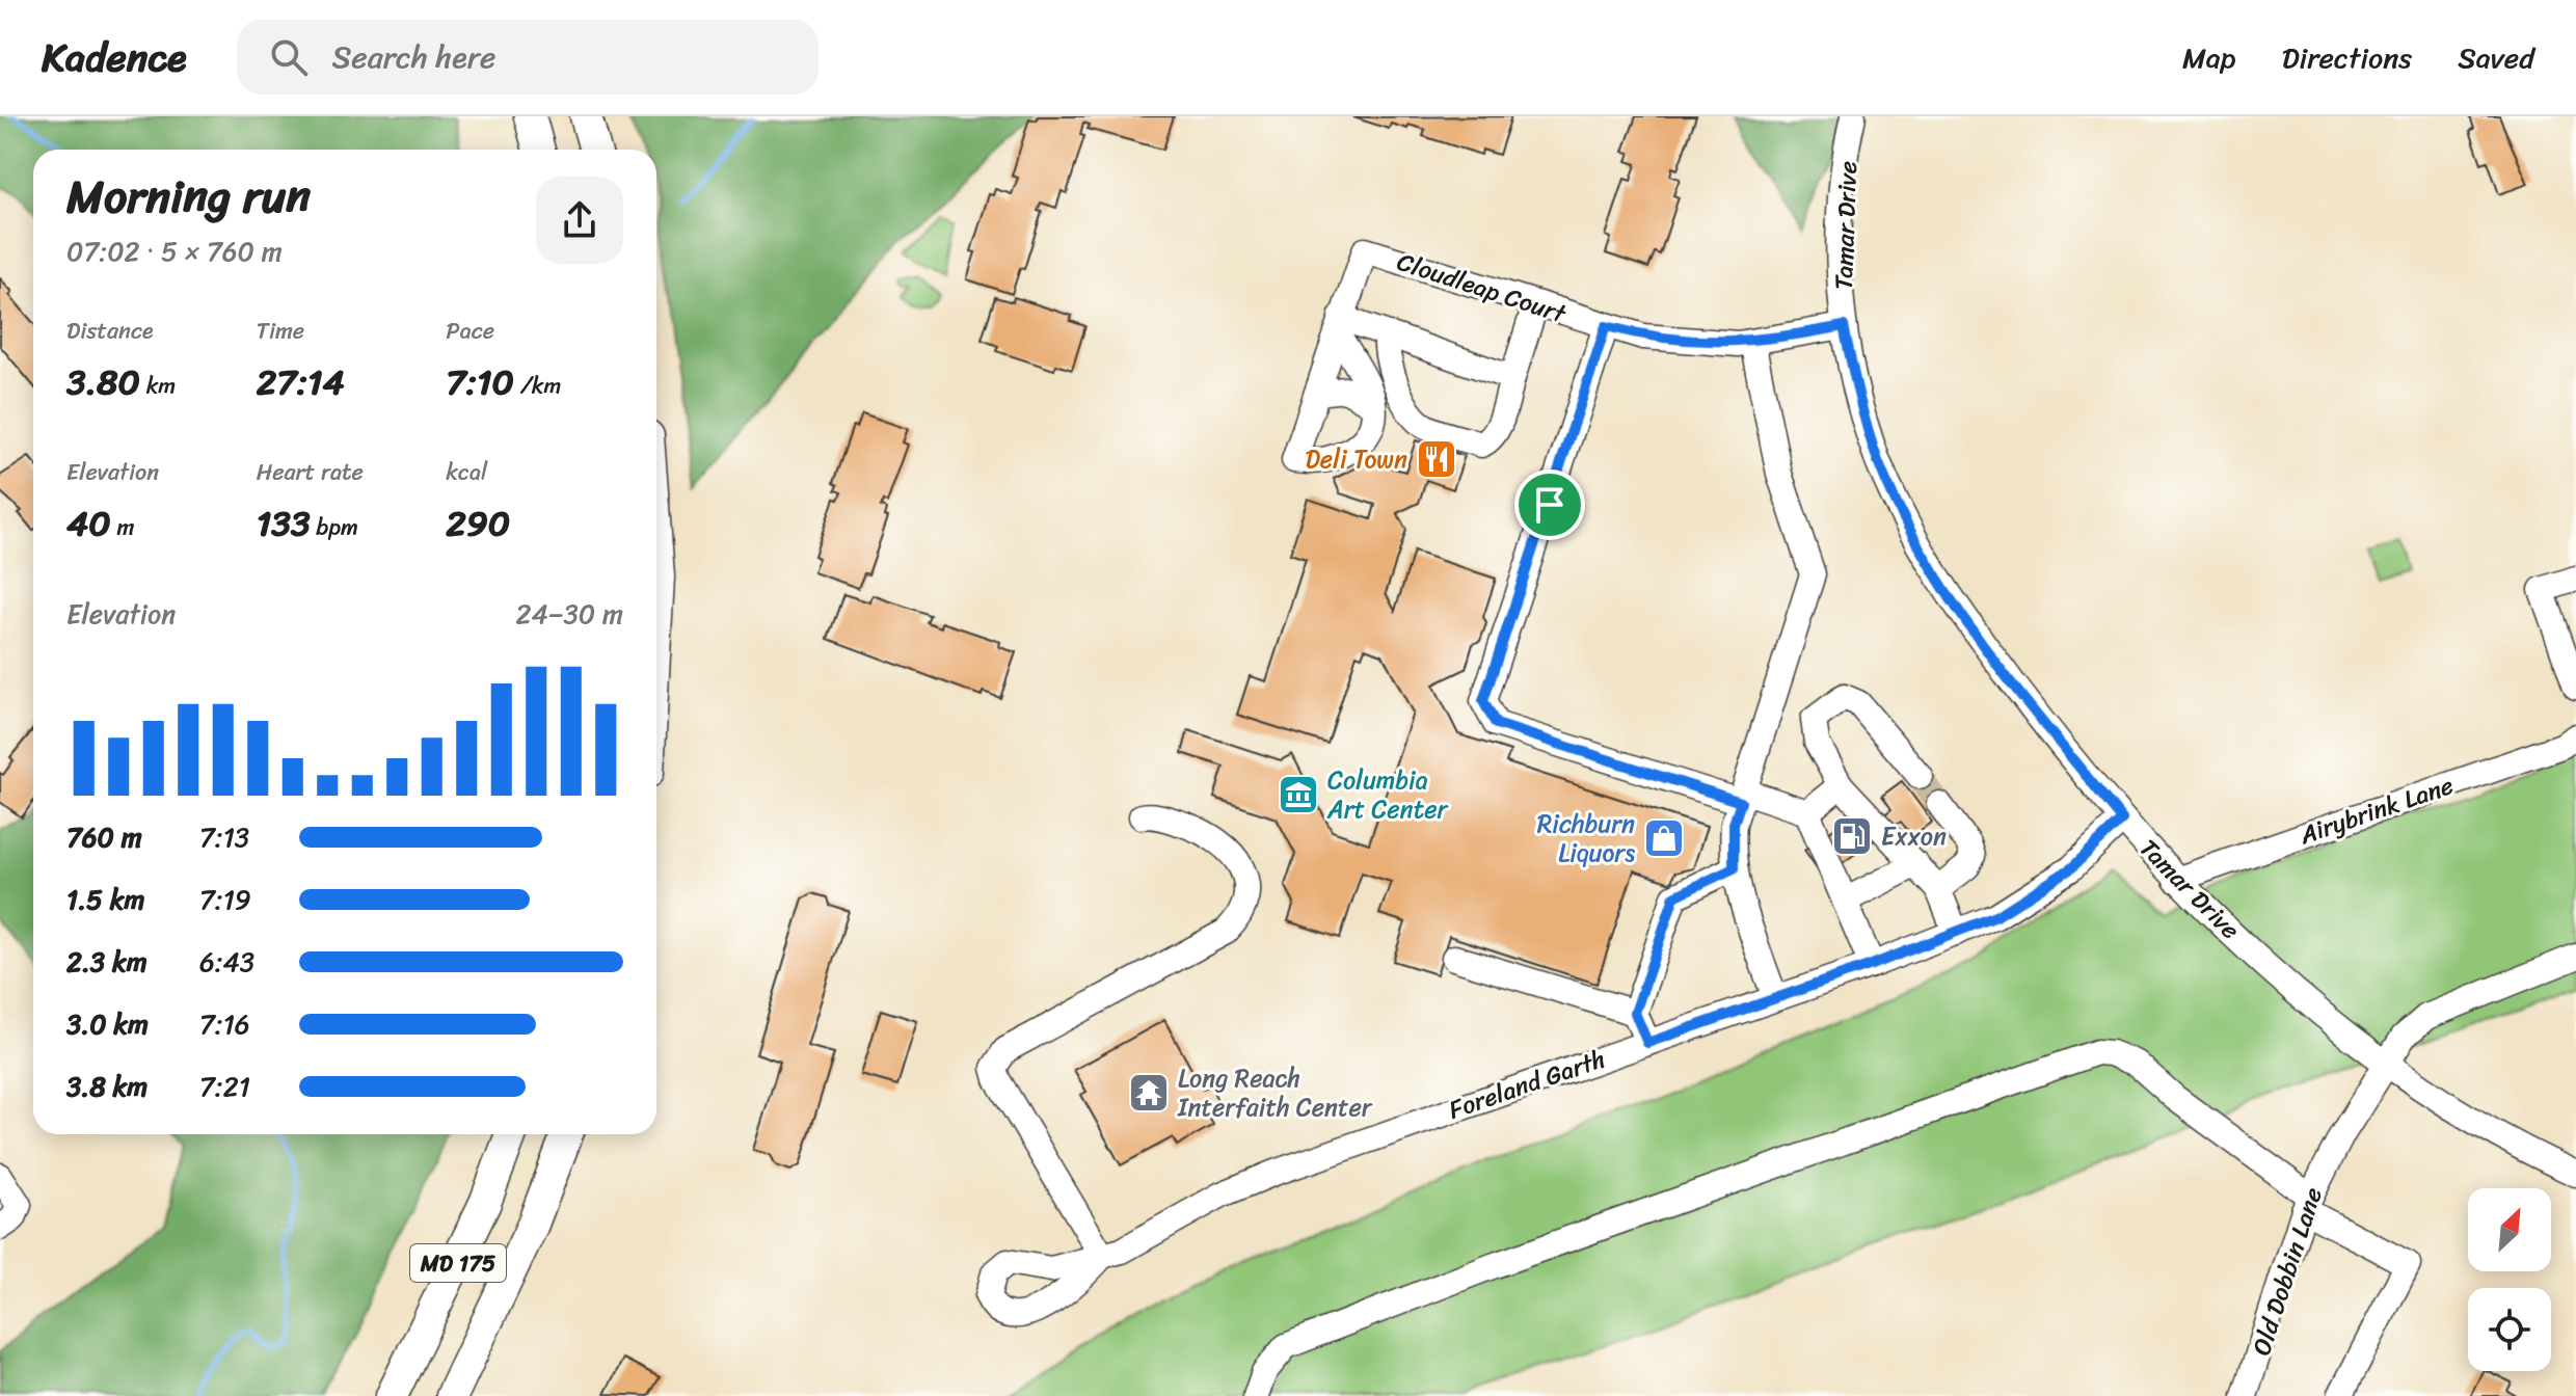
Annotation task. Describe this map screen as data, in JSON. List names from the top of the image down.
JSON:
{
  "streets": {
    "main road": ["MD 175"],
    "street": [
      "Tamar Drive",
      "Cloudleap Court",
      "Airybrink Lane",
      "Foreland Garth",
      "Old Dobbin Lane"
    ]
  },
  "crossings": [
    ["Tamar Drive", "Cloudleap Court"],
    ["Tamar Drive", "Airybrink Lane"],
    ["Tamar Drive", "Foreland Garth"],
    ["Tamar Drive", "Old Dobbin Lane"]
  ],
  "places": {
    "restaurant": ["Deli Town"],
    "museum": ["Columbia Art Center"],
    "fuel station": ["Exxon"],
    "shop": ["Richburn Liquors"],
    "temple": ["Long Reach Interfaith Center"]
  },
  "north": "top right",
  "page": {
    "header": "Kadence",
    "search": "Search here",
    "nav": ["Map", "Directions", "Saved"],
    "heading": ["Morning run", "07:02 · 5 × 760 m"],
    "stats": [
      ["Distance", "3.80 km"],
      ["Time", "27:14"],
      ["Pace", "7:10 /km"],
      ["Elevation", "40 m"],
      ["Heart rate", "133 bpm"],
      ["kcal", "290"]
    ],
    "chart": ["Elevation", "24–30 m"],
    "list": [
      {
        "name": "760 m",
        "note": "7:13"
      },
      {
        "name": "1.5 km",
        "note": "7:19"
      },
      {
        "name": "2.3 km",
        "note": "6:43"
      },
      {
        "name": "3.0 km",
        "note": "7:16"
      },
      {
        "name": "3.8 km",
        "note": "7:21"
      }
    ]
  }
}
